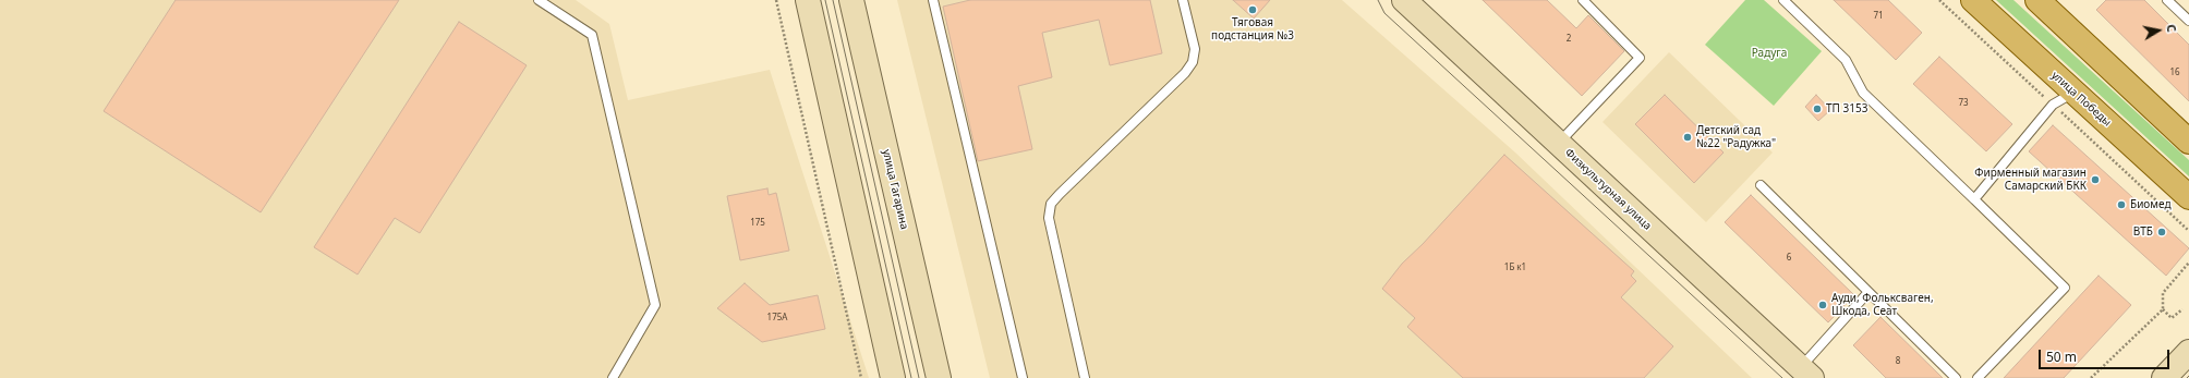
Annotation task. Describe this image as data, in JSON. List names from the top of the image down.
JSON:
{
  "streets": {
    "main road": ["улица Победы", "улица Гагарина", "Физкультурная улица"]
  },
  "parks": ["Радyга"],
  "places": [
    "Тяговая подстанция №3",
    "ТП 3153",
    "Детский сад №22 \"Радужка\"",
    "Фирменный магазин Самарский БКК",
    "Биомед",
    "ВТБ",
    "Ауди, Фольксваген, Шкода, Сеат"
  ],
  "house_numbers": [
    "71",
    "2",
    "16",
    "73",
    "175",
    "6",
    "1Б к1",
    "175А",
    "8"
  ],
  "scale_bar": "50 m",
  "north": "right"
}
